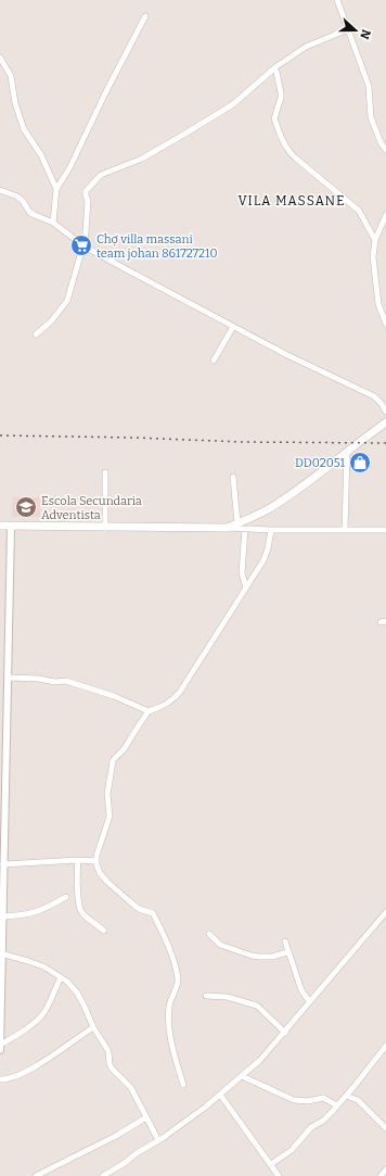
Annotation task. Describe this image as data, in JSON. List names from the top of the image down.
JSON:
{
  "districts": ["VILA MASSANE"],
  "places": {
    "supermarket": ["Chợ villa massani team johan 861727210"],
    "shop": ["DD02051"],
    "school or university": ["Escola Secundaria Adventista"]
  },
  "north": "right"
}
